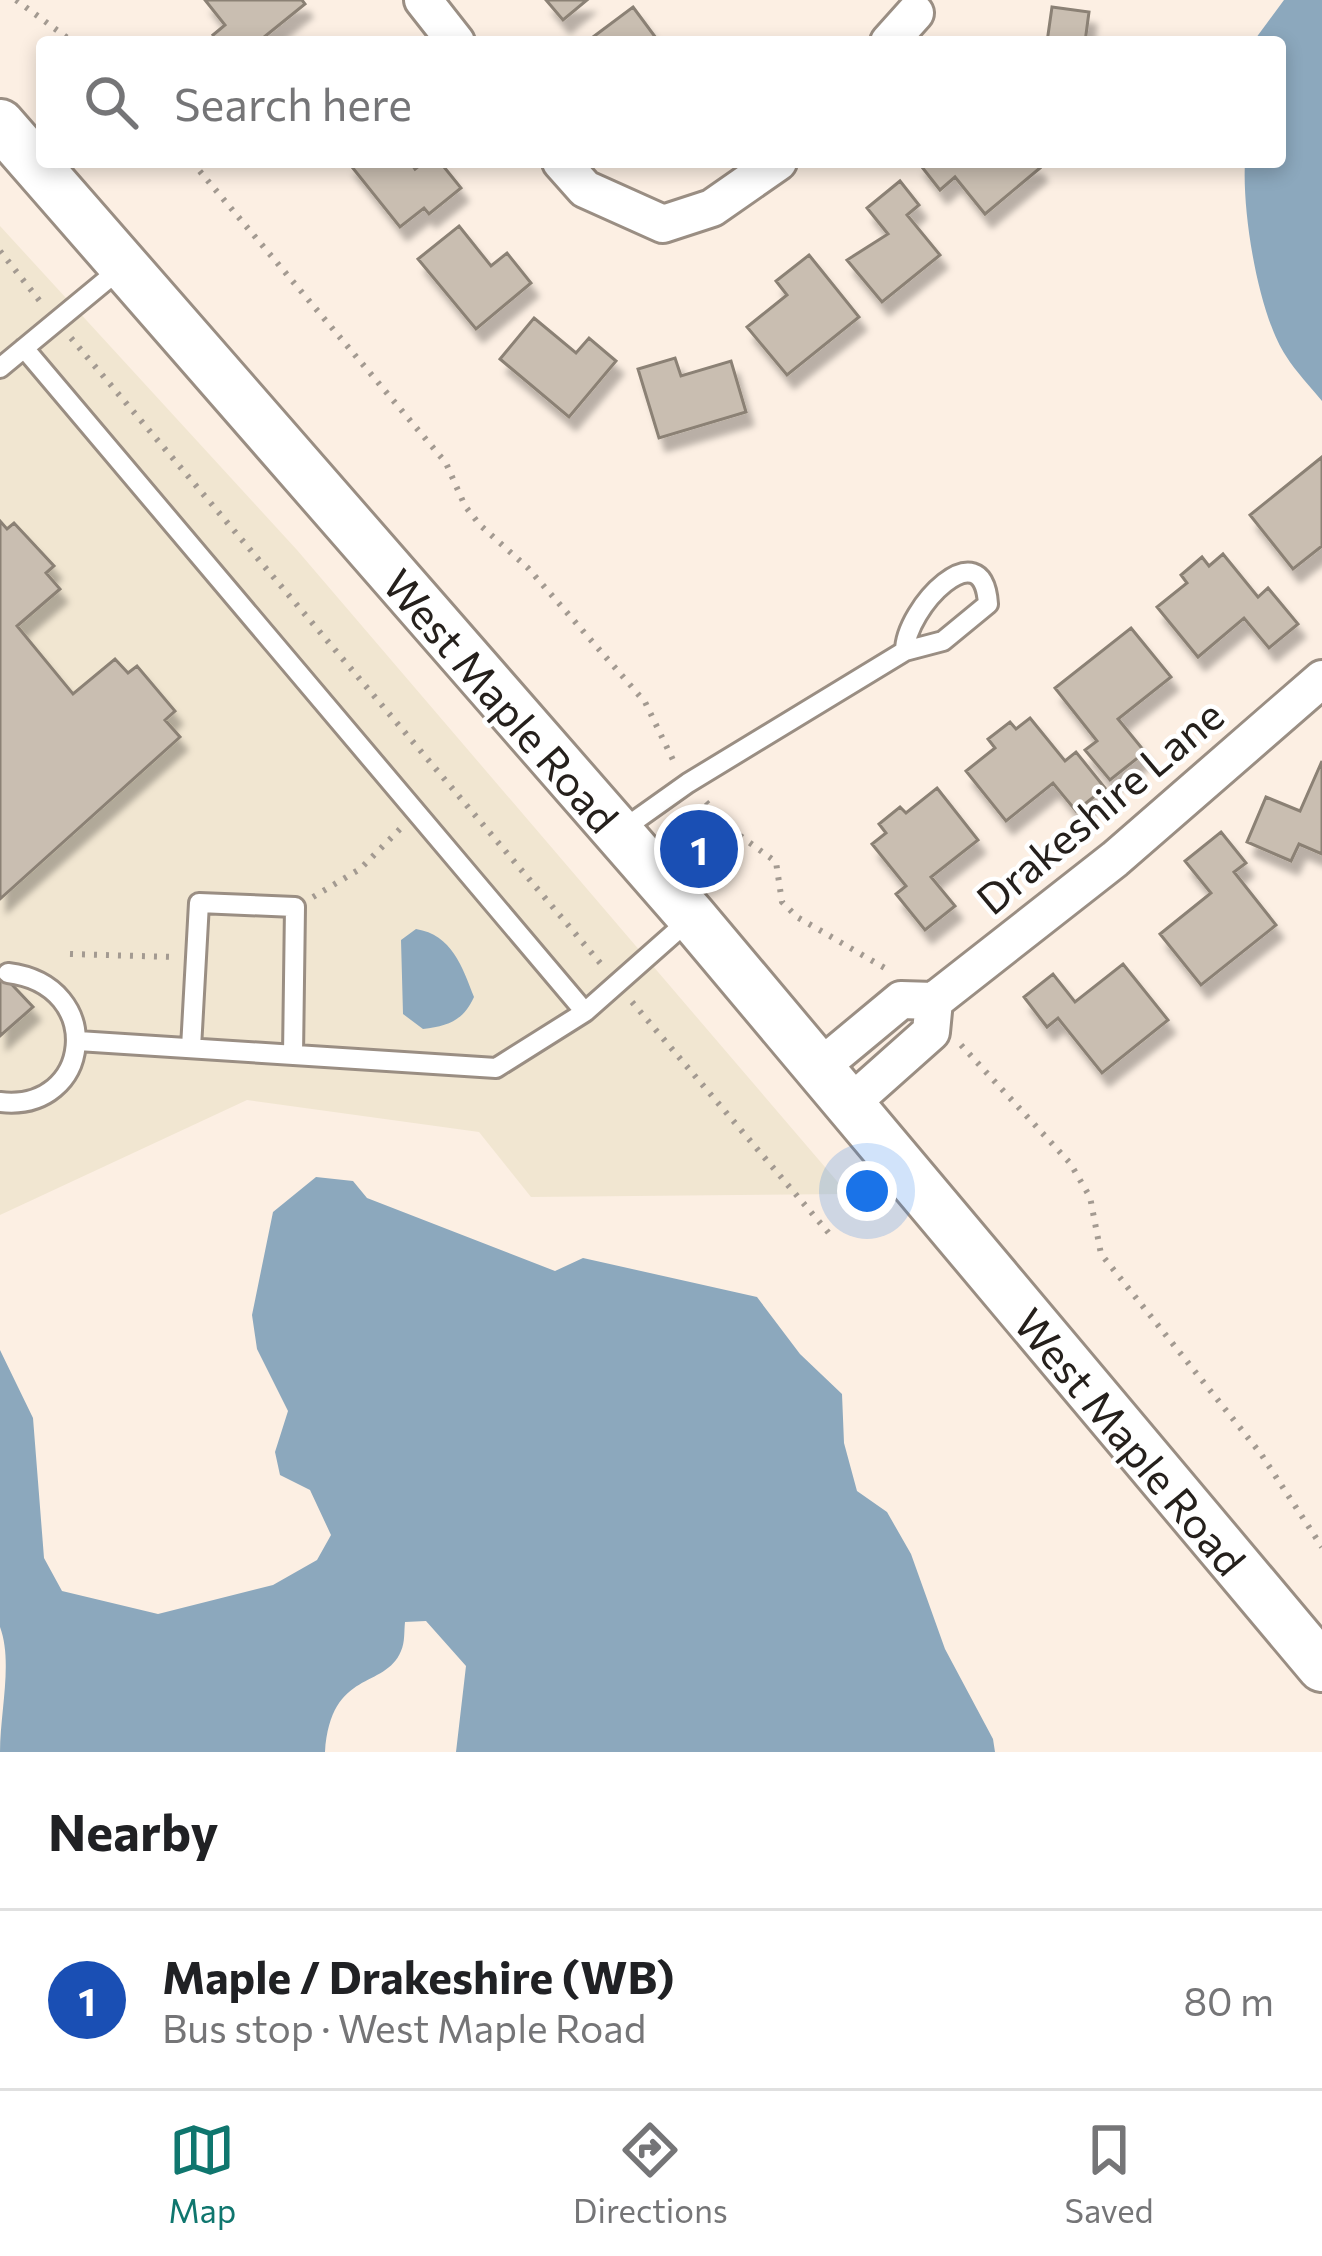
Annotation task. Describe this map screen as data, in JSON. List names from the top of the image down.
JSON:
{
  "streets": {
    "main road": ["West Maple Road"],
    "street": ["Drakeshire Lane"]
  },
  "crossings": [
    ["West Maple Road", "Drakeshire Lane"]
  ],
  "page": {
    "search": "Search here",
    "pins": "1",
    "heading": "Nearby",
    "list": [
      {
        "mark": "1",
        "name": "Maple / Drakeshire (WB)",
        "note": "Bus stop · West Maple Road",
        "value": "80 m"
      }
    ],
    "nav": ["Map", "Directions", "Saved"]
  }
}
